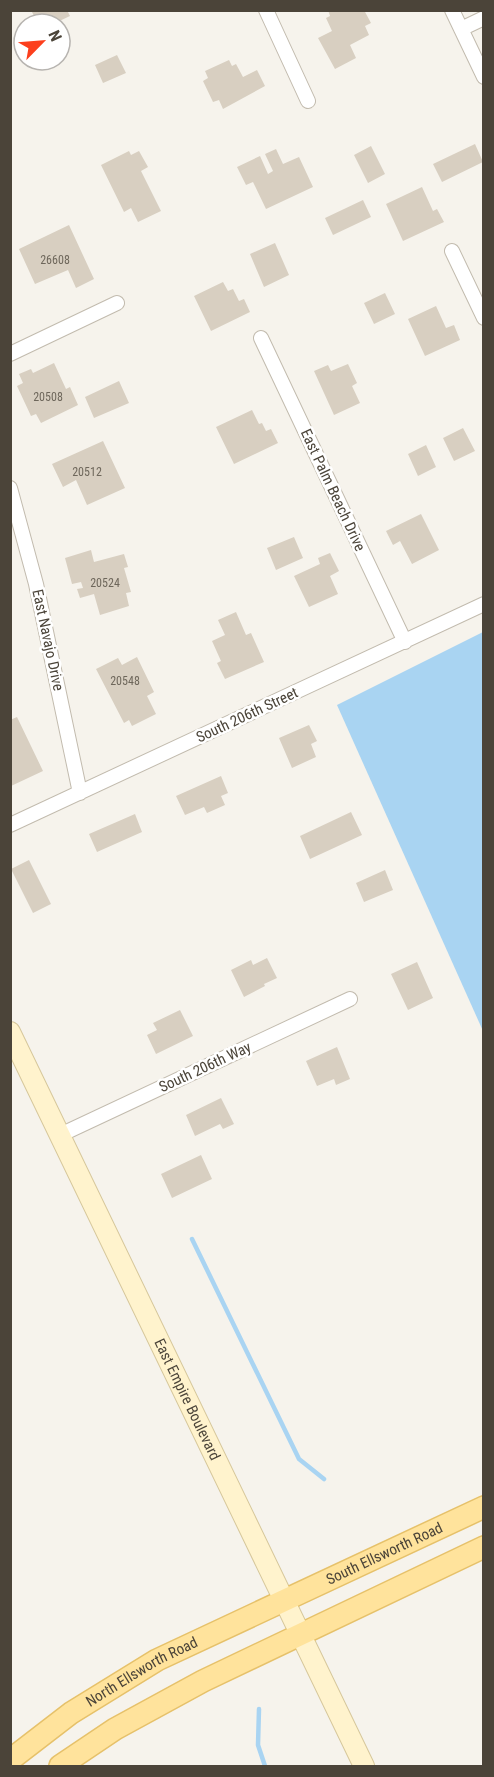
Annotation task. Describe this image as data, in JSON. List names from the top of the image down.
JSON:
{
  "streets": {
    "main road": ["East Empire Boulevard", "South Ellsworth Road", "North Ellsworth Road"],
    "street": [
      "East Palm Beach Drive",
      "East Navajo Drive",
      "South 206th Street",
      "South 206th Way"
    ]
  },
  "crossings": [
    ["East Palm Beach Drive", "South 206th Street"],
    ["East Navajo Drive", "South 206th Street"],
    ["South 206th Way", "East Empire Boulevard"],
    ["East Empire Boulevard", "South Ellsworth Road"],
    ["East Empire Boulevard", "North Ellsworth Road"],
    ["South Ellsworth Road", "North Ellsworth Road"]
  ],
  "house_numbers": [
    "26608",
    "20508",
    "20512",
    "20524",
    "20548"
  ],
  "north": "top right"
}
